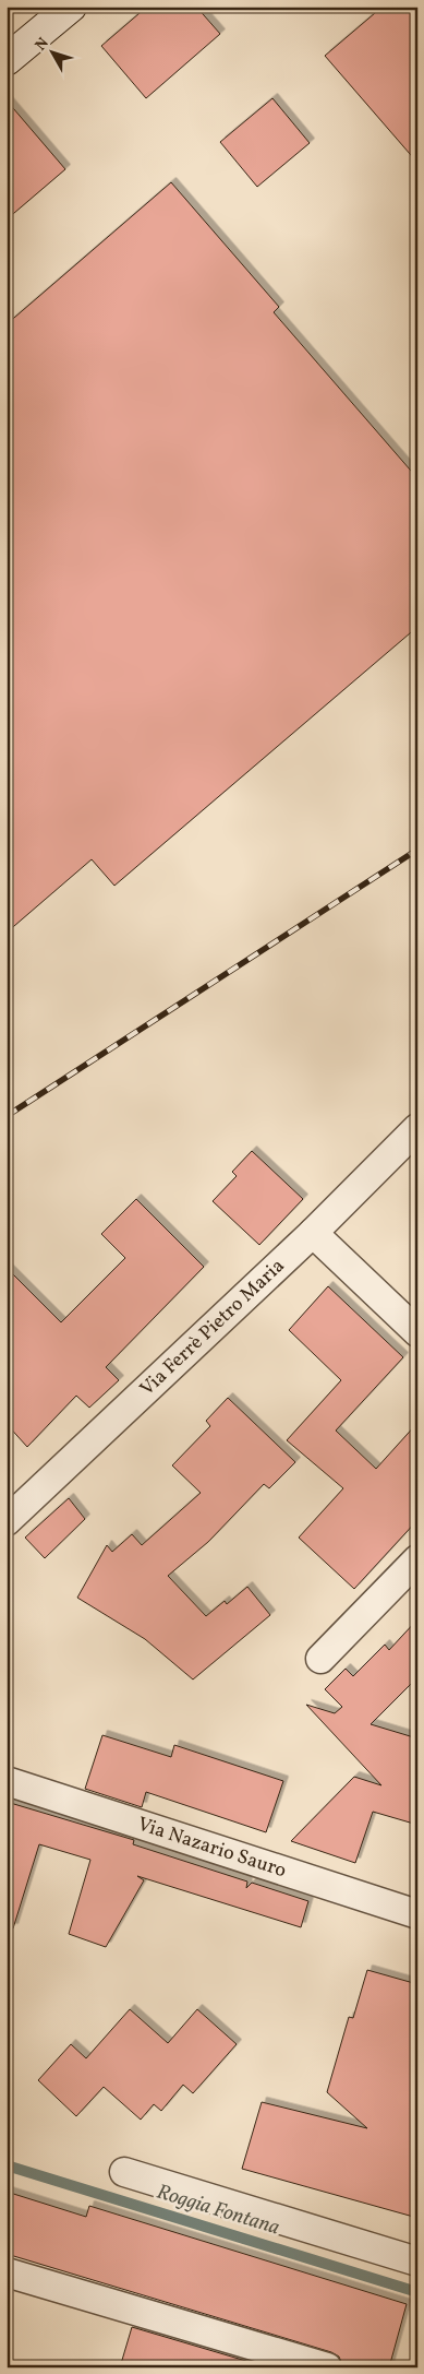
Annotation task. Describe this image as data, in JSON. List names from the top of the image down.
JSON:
{
  "streets": {
    "street": ["Via Ferrè Pietro Maria", "Via Nazario Sauro"]
  },
  "water": ["Roggia Fontana"],
  "north": "top left"
}
